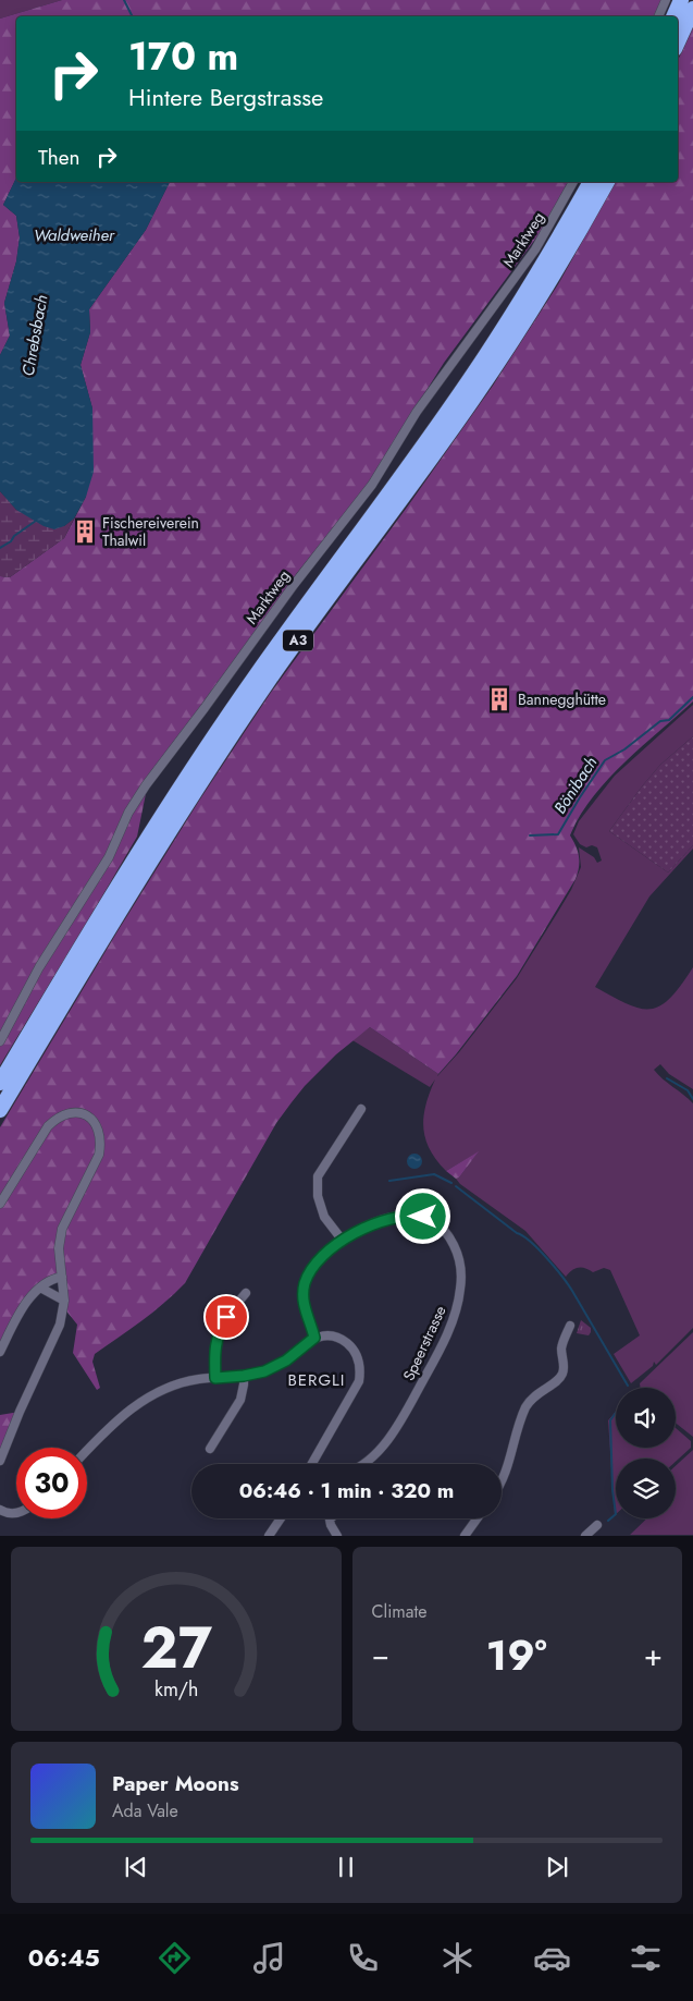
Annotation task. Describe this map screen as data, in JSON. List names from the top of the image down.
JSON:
{
  "streets": {
    "highway": ["A3"],
    "street": ["Marktweg", "Speerstrasse"]
  },
  "districts": ["BERGLI"],
  "water": ["Waldweiher", "Chrebsbach", "Bönibach"],
  "places": {
    "building": ["Fischereiverein Thalwil", "Bannegghütte"]
  },
  "page": {
    "turn": ["170 m", "Hintere Bergstrasse"],
    "then": "Then",
    "limit": "30",
    "trip": "06:46 · 1 min · 320 m",
    "tile": "Climate",
    "heat": ["−", "19°", "+"],
    "song": ["Paper Moons", "Ada Vale"],
    "tabs": "06:45",
    "gauge": ["27", "km/h"]
  }
}
